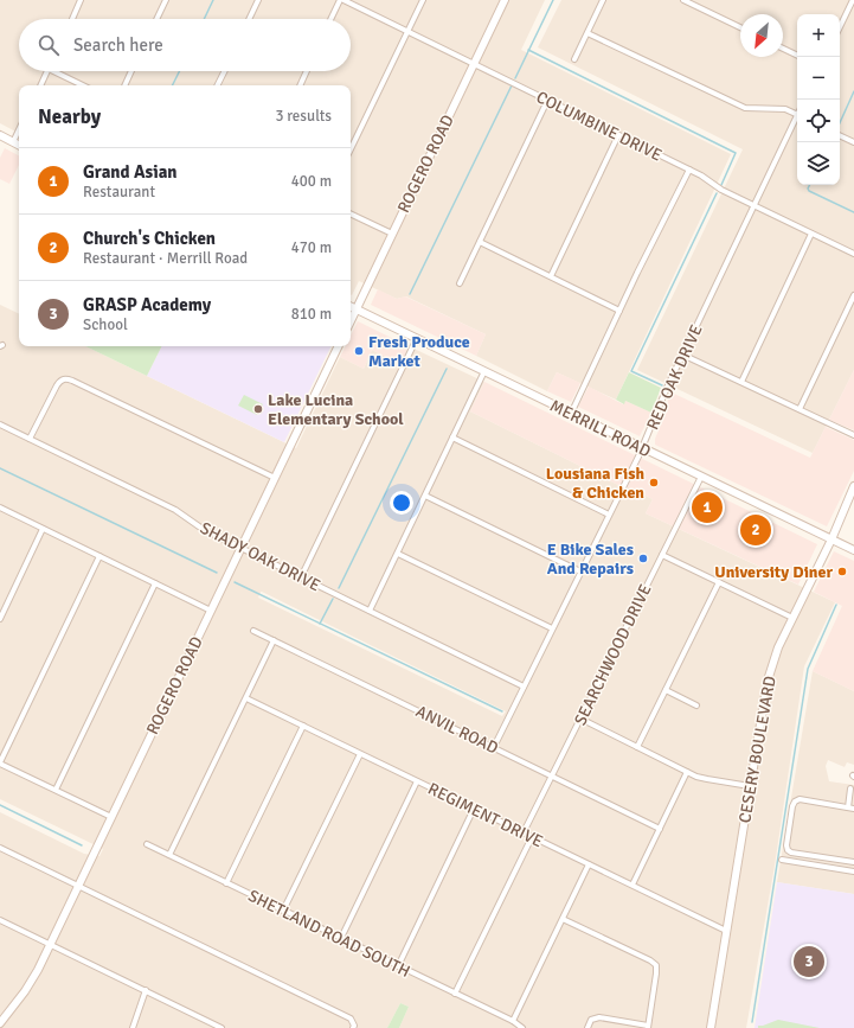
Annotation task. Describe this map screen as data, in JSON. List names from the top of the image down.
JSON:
{
  "streets": {
    "main road": ["ROGERO ROAD", "MERRILL ROAD", "CESERY BOULEVARD"],
    "street": [
      "COLUMBINE DRIVE",
      "RED OAK DRIVE",
      "SHADY OAK DRIVE",
      "SEARCHWOOD DRIVE",
      "ANVIL ROAD",
      "REGIMENT DRIVE",
      "SHETLAND ROAD SOUTH"
    ]
  },
  "crossings": [
    ["COLUMBINE DRIVE", "ROGERO ROAD"],
    ["COLUMBINE DRIVE", "RED OAK DRIVE"],
    ["ROGERO ROAD", "MERRILL ROAD"],
    ["ROGERO ROAD", "SHADY OAK DRIVE"],
    ["RED OAK DRIVE", "MERRILL ROAD"],
    ["RED OAK DRIVE", "SHADY OAK DRIVE"],
    ["RED OAK DRIVE", "ANVIL ROAD"],
    ["MERRILL ROAD", "SEARCHWOOD DRIVE"],
    ["MERRILL ROAD", "CESERY BOULEVARD"],
    ["SEARCHWOOD DRIVE", "ANVIL ROAD"],
    ["SEARCHWOOD DRIVE", "REGIMENT DRIVE"],
    ["CESERY BOULEVARD", "REGIMENT DRIVE"]
  ],
  "places": [
    "Fresh Produce Market",
    "Lake Lucina Elementary School",
    "Lousiana Fish & Chicken",
    "E Bike Sales And Repairs",
    "University Diner"
  ],
  "north": "bottom left",
  "page": {
    "map_buttons": ["+", "−"],
    "search": "Search here",
    "heading": ["Nearby", "3 results"],
    "list": [
      {
        "mark": "1",
        "name": "Grand Asian",
        "note": "Restaurant",
        "value": "400 m"
      },
      {
        "mark": "2",
        "name": "Church's Chicken",
        "note": "Restaurant · Merrill Road",
        "value": "470 m"
      },
      {
        "mark": "3",
        "name": "GRASP Academy",
        "note": "School",
        "value": "810 m"
      }
    ],
    "pins": ["1", "2", "3"]
  }
}
